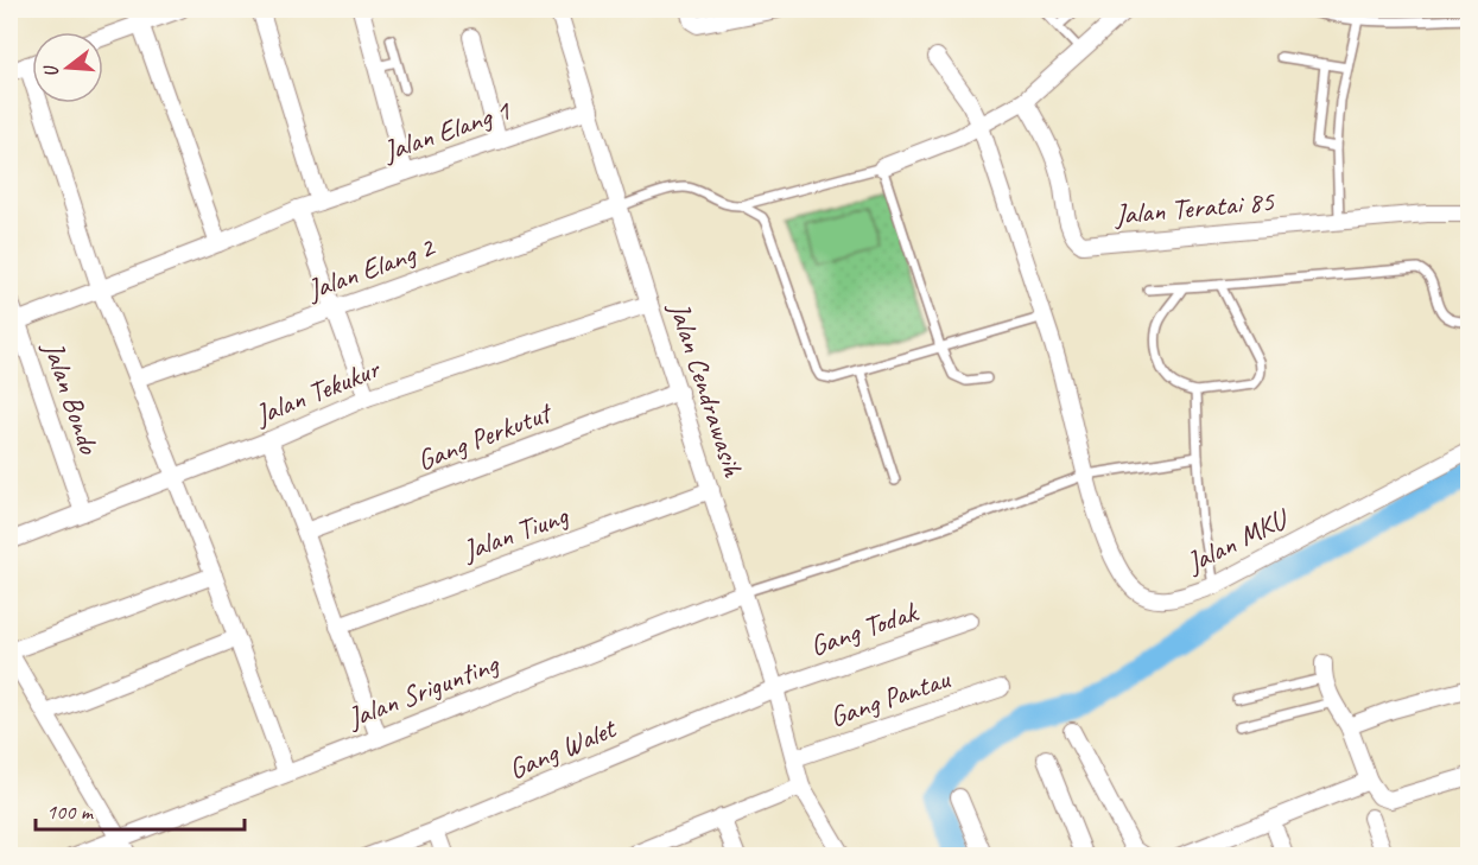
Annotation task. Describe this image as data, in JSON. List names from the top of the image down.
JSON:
{
  "streets": {
    "street": [
      "Jalan Elang 1",
      "Jalan Teratai 85",
      "Jalan Elang 2",
      "Jalan Cendrawasih",
      "Jalan Tekukur",
      "Jalan Bondo",
      "Gang Perkutut",
      "Jalan Tiung",
      "Jalan MKU",
      "Gang Todak",
      "Jalan Srigunting",
      "Gang Pantau",
      "Gang Walet"
    ]
  },
  "crossings": [
    ["Jalan Elang 1", "Jalan Cendrawasih"],
    ["Jalan Elang 1", "Jalan Bondo"],
    ["Jalan Elang 2", "Jalan Cendrawasih"],
    ["Jalan Cendrawasih", "Jalan Tekukur"],
    ["Jalan Cendrawasih", "Gang Perkutut"],
    ["Jalan Cendrawasih", "Jalan Tiung"],
    ["Jalan Cendrawasih", "Gang Todak"],
    ["Jalan Cendrawasih", "Jalan Srigunting"],
    ["Jalan Cendrawasih", "Gang Pantau"],
    ["Jalan Cendrawasih", "Gang Walet"],
    ["Jalan Tekukur", "Jalan Bondo"],
    ["Gang Todak", "Gang Walet"]
  ],
  "scale_bar": "100 m",
  "north": "left"
}
